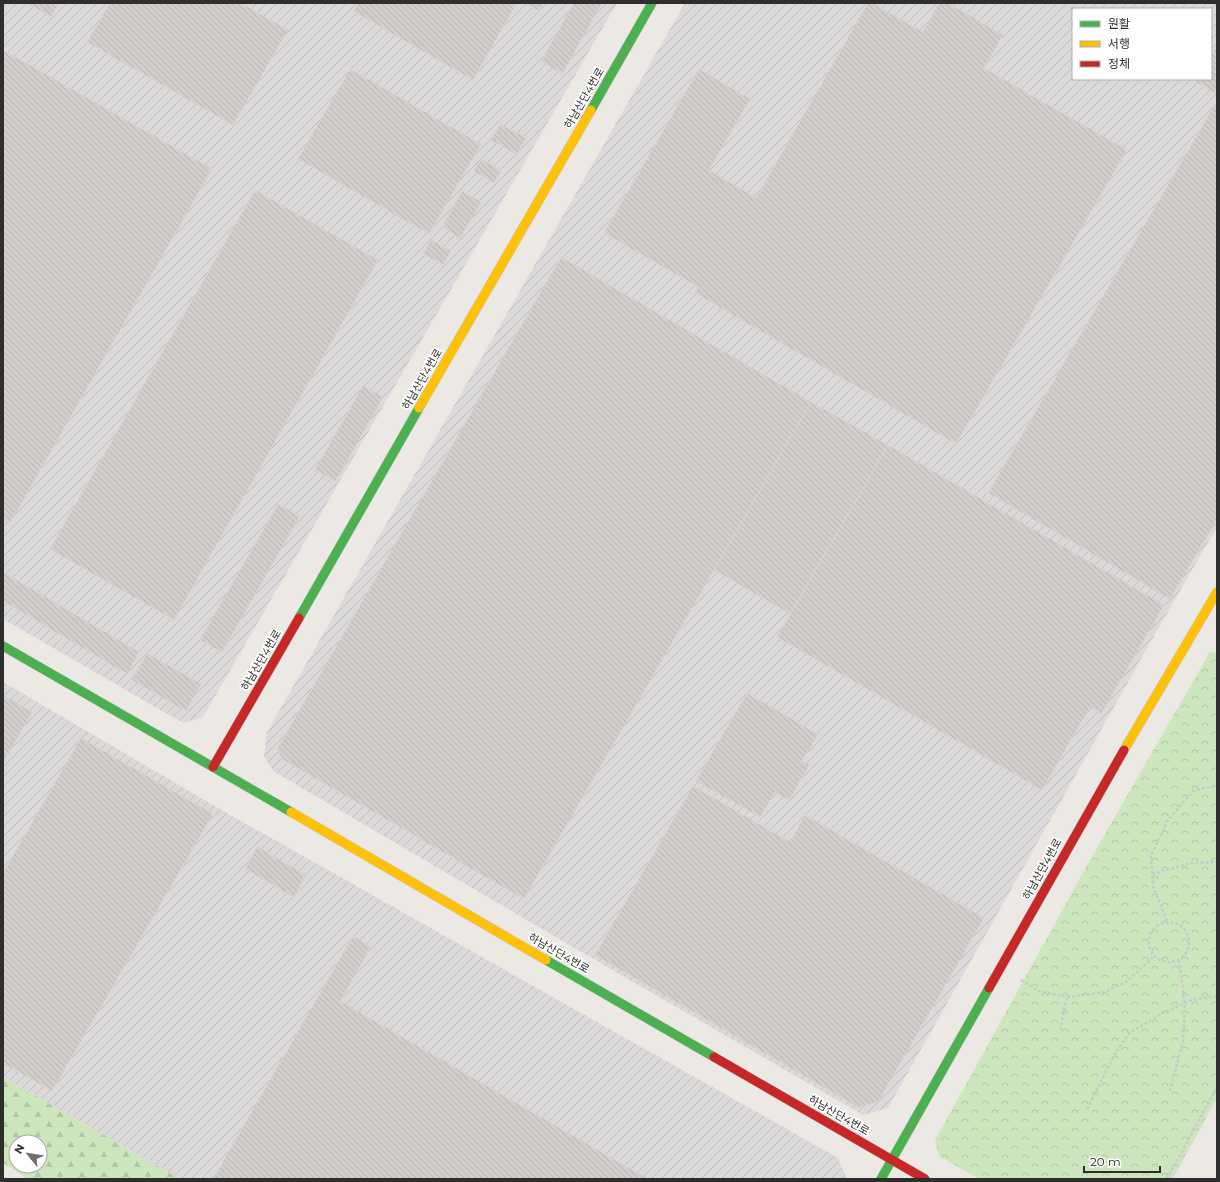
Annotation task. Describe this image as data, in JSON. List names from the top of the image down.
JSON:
{
  "streets": {
    "street": ["하남산단4번로"]
  },
  "legend": ["원활", "서행", "정체"],
  "scale_bar": "20 m",
  "north": "top left"
}
